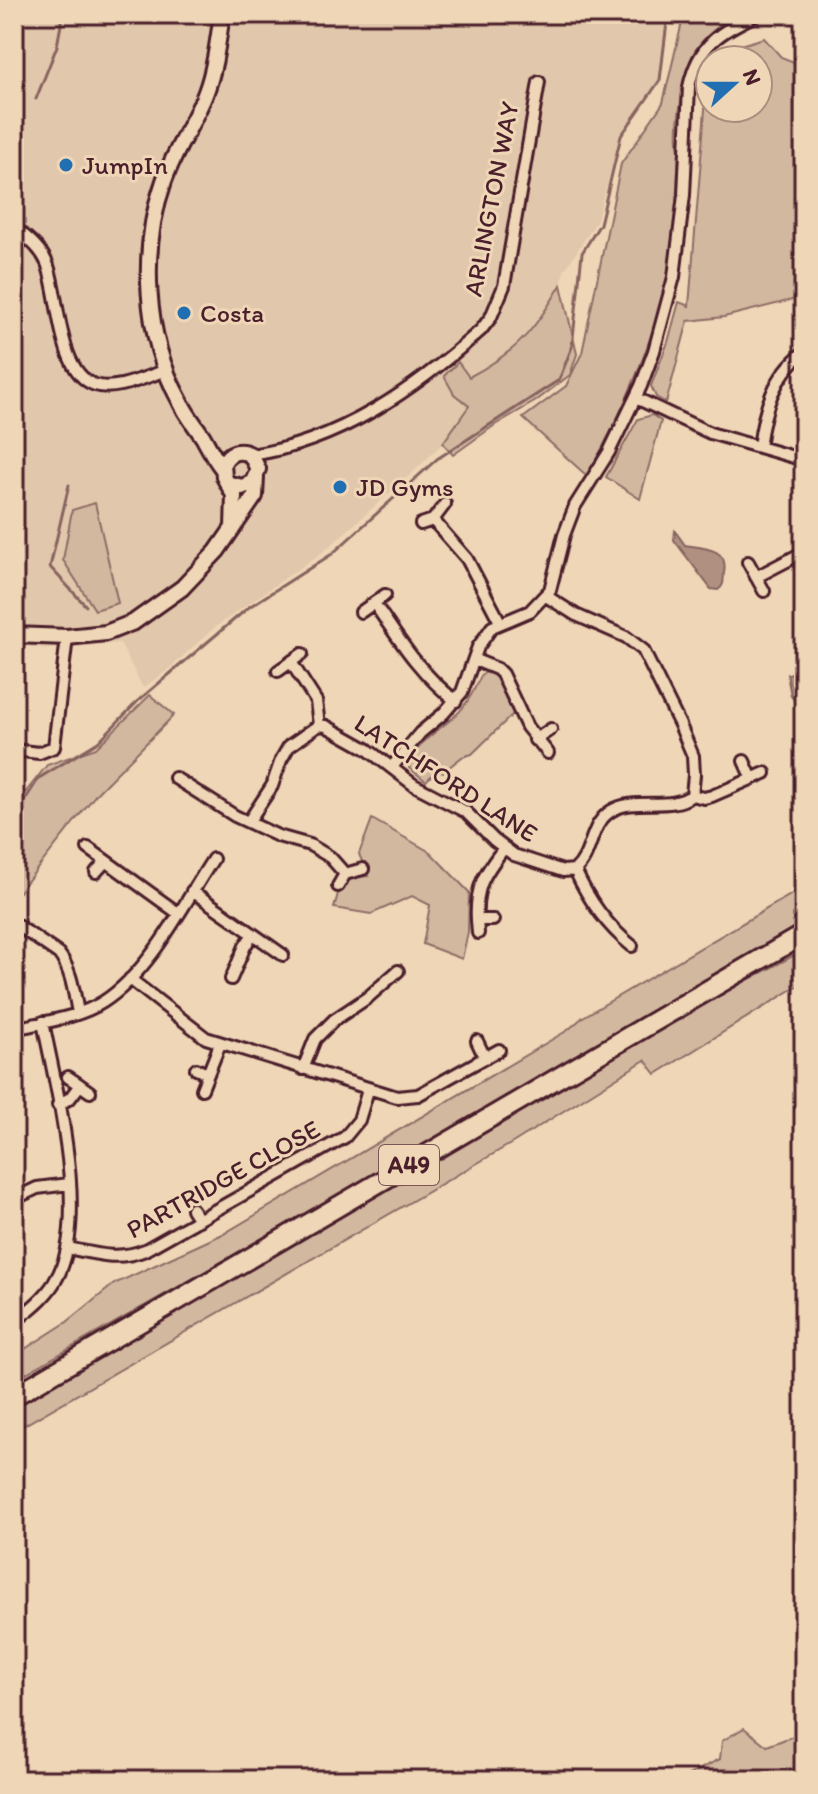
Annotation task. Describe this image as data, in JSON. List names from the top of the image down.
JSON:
{
  "streets": {
    "highway": ["A49"],
    "street": ["ARLINGTON WAY", "LATCHFORD LANE", "PARTRIDGE CLOSE"]
  },
  "places": ["JumpIn", "Costa", "JD Gyms"],
  "north": "right"
}
